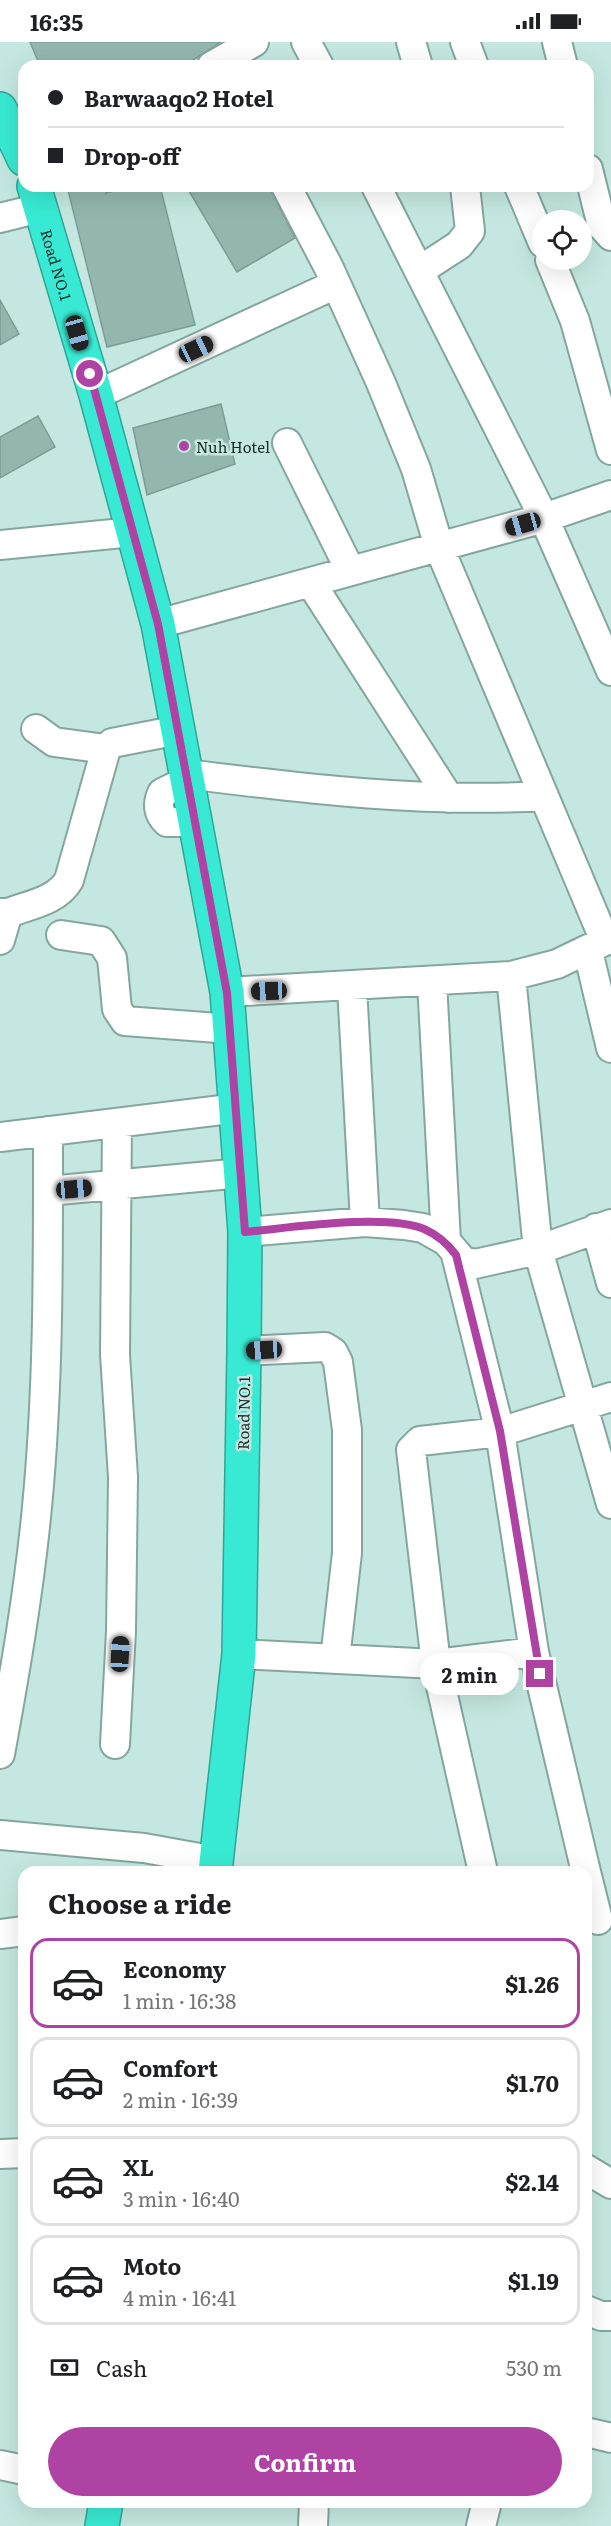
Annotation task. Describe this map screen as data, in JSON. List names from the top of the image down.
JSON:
{
  "streets": {
    "highway": ["Road NO.1"]
  },
  "places": ["Nuh Hotel"],
  "page": {
    "status": "16:35",
    "banner": ["Barwaaqo2 Hotel", "Drop-off"],
    "bubble": "2 min",
    "heading": "Choose a ride",
    "list": [
      {
        "name": "Economy",
        "note": "1 min · 16:38",
        "value": "$1.26"
      },
      {
        "name": "Comfort",
        "note": "2 min · 16:39",
        "value": "$1.70"
      },
      {
        "name": "XL",
        "note": "3 min · 16:40",
        "value": "$2.14"
      },
      {
        "name": "Moto",
        "note": "4 min · 16:41",
        "value": "$1.19"
      }
    ],
    "pay": ["Cash", "530 m"],
    "buttons": "Confirm"
  }
}
